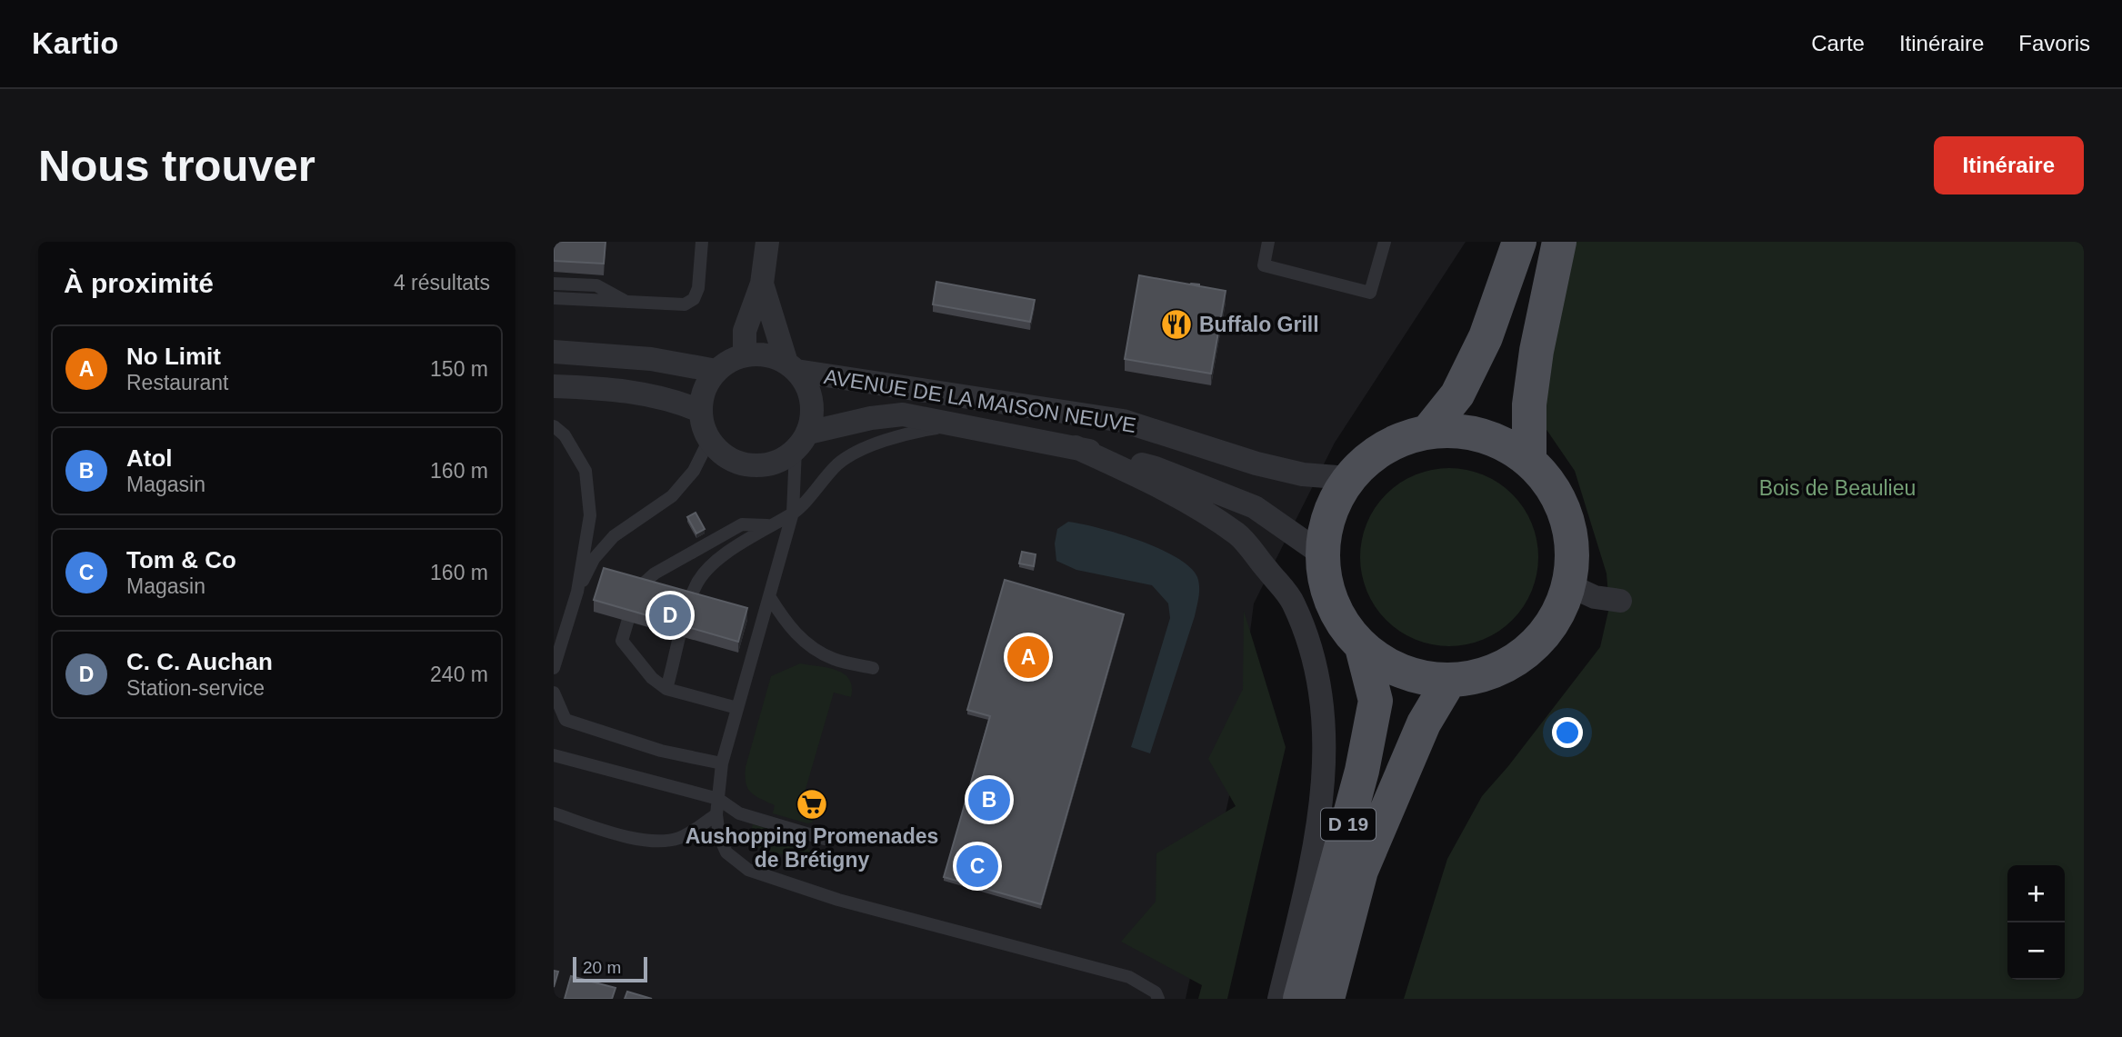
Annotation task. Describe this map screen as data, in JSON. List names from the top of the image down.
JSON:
{
  "streets": {
    "main road": ["D 19"],
    "street": ["AVENUE DE LA MAISON NEUVE"]
  },
  "parks": ["Bois de Beaulieu"],
  "places": {
    "restaurant": ["Buffalo Grill"],
    "supermarket": ["Aushopping Promenades de Brétigny"]
  },
  "scale_bar": "20 m",
  "page": {
    "header": "Kartio",
    "nav": ["Carte", "Itinéraire", "Favoris"],
    "buttons": "Itinéraire",
    "title": "Nous trouver",
    "heading": ["À proximité", "4 résultats"],
    "list": [
      {
        "mark": "A",
        "name": "No Limit",
        "note": "Restaurant",
        "value": "150 m"
      },
      {
        "mark": "B",
        "name": "Atol",
        "note": "Magasin",
        "value": "160 m"
      },
      {
        "mark": "C",
        "name": "Tom & Co",
        "note": "Magasin",
        "value": "160 m"
      },
      {
        "mark": "D",
        "name": "C. C. Auchan",
        "note": "Station-service",
        "value": "240 m"
      }
    ],
    "pins": [
      "D",
      "A",
      "B",
      "C"
    ],
    "map_buttons": ["+", "−"],
    "scale": "20 m"
  }
}
